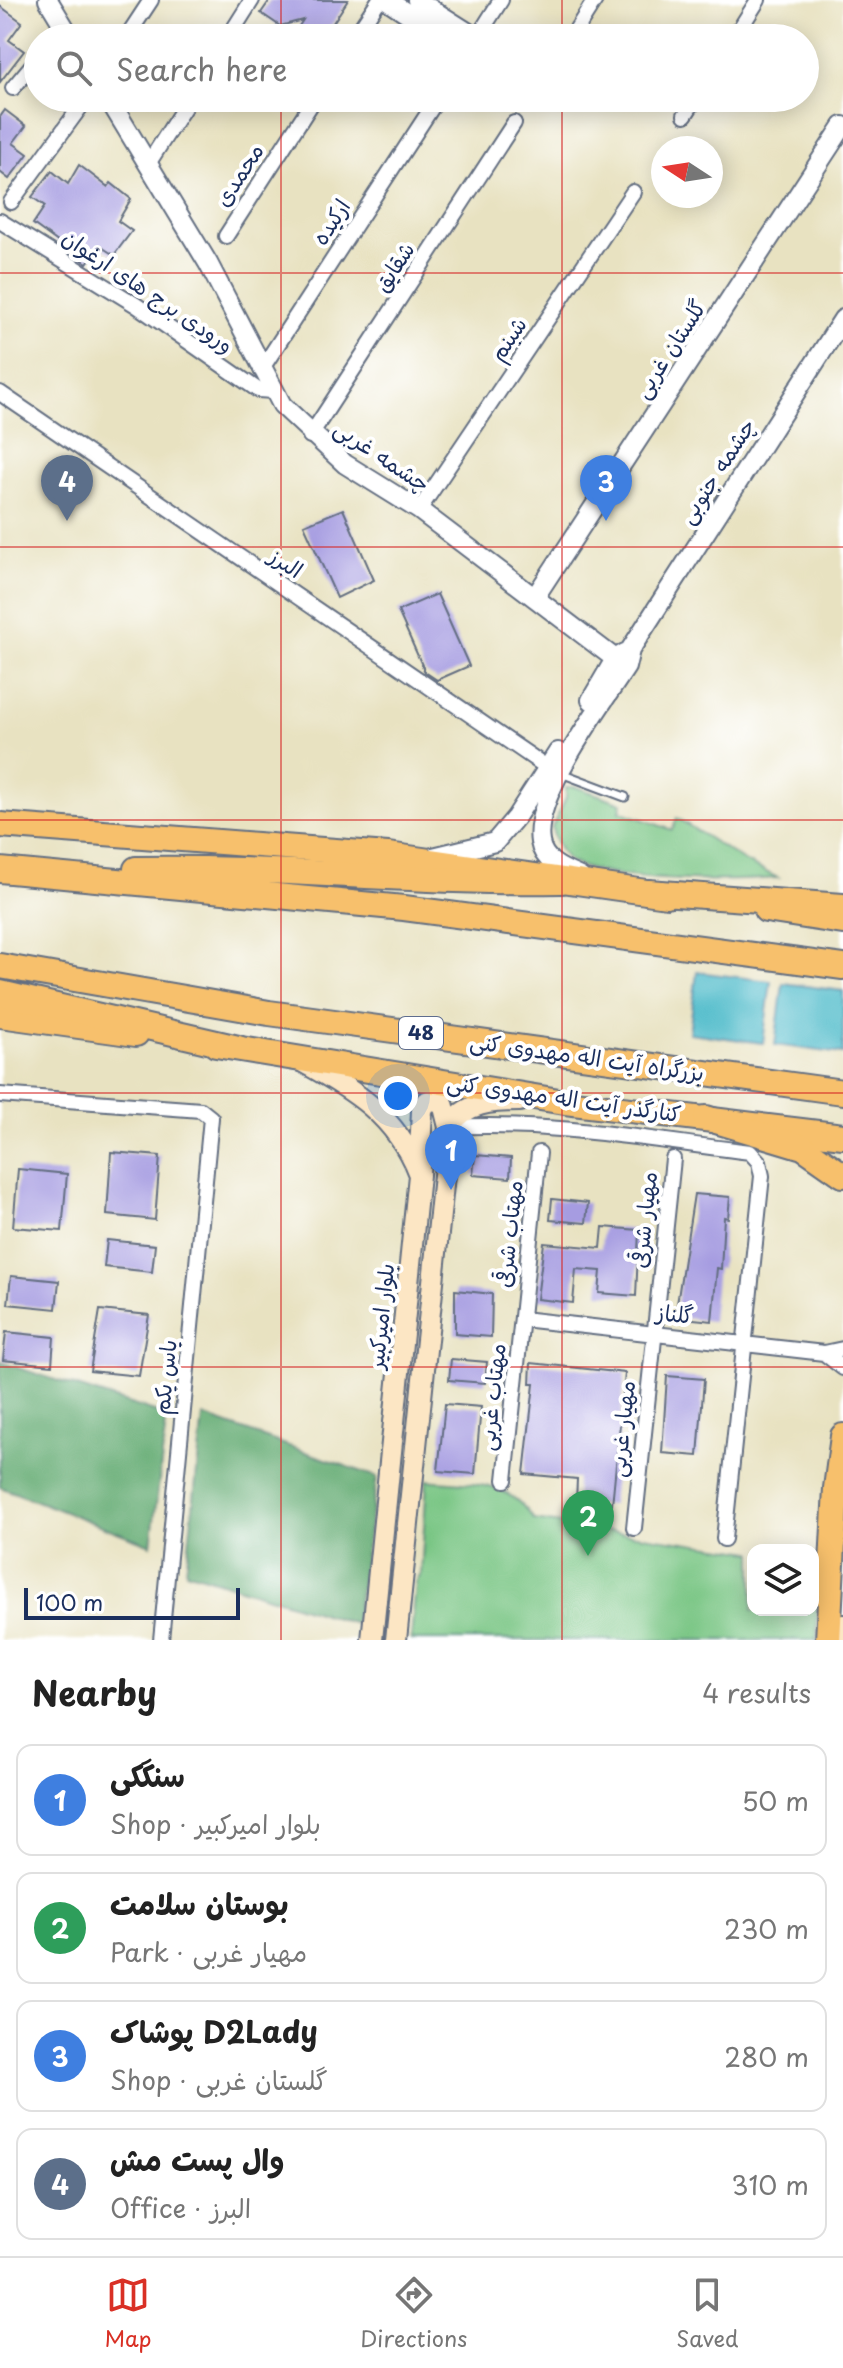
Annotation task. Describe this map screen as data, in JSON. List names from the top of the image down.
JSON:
{
  "streets": {
    "main road": [
      "48",
      "بزرگراه آیت اله مهدوی کنی",
      "کنارگذر آیت اله مهدوی کنی",
      "بلوار امیرکبیر"
    ],
    "street": [
      "محمدی",
      "ارکیده",
      "شقایق",
      "ورودی برج های ارغوان",
      "شبنم",
      "گلستان غربی",
      "چشمه غربی",
      "چشمه جنوبی",
      "البرز",
      "مهیار شرقی",
      "مهتاب شرقی",
      "گلناز",
      "یاس یکم",
      "مهتاب غربی",
      "مهیار غربی"
    ]
  },
  "crossings": [
    ["ارکیده", "چشمه غربی"],
    ["شقایق", "چشمه غربی"],
    ["ورودی برج های ارغوان", "چشمه غربی"],
    ["شبنم", "چشمه غربی"],
    ["گلستان غربی", "چشمه غربی"],
    ["چشمه غربی", "چشمه جنوبی"],
    ["چشمه جنوبی", "البرز"],
    ["مهیار شرقی", "گلناز"],
    ["مهیار شرقی", "مهیار غربی"],
    ["مهتاب شرقی", "گلناز"],
    ["مهتاب شرقی", "مهتاب غربی"],
    ["گلناز", "مهتاب غربی"],
    ["گلناز", "مهیار غربی"]
  ],
  "scale_bar": "100 m",
  "north": "left",
  "page": {
    "search": "Search here",
    "pins": [
      "3",
      "4",
      "1",
      "2"
    ],
    "scale": "100 m",
    "heading": ["Nearby", "4 results"],
    "list": [
      {
        "mark": "1",
        "name": "سنگکی",
        "note": "Shop · بلوار امیرکبیر",
        "value": "50 m"
      },
      {
        "mark": "2",
        "name": "بوستان سلامت",
        "note": "Park · مهیار غربی",
        "value": "230 m"
      },
      {
        "mark": "3",
        "name": "پوشاک D2Lady",
        "note": "Shop · گلستان غربی",
        "value": "280 m"
      },
      {
        "mark": "4",
        "name": "وال پست مش",
        "note": "Office · البرز",
        "value": "310 m"
      }
    ],
    "nav": ["Map", "Directions", "Saved"]
  }
}
